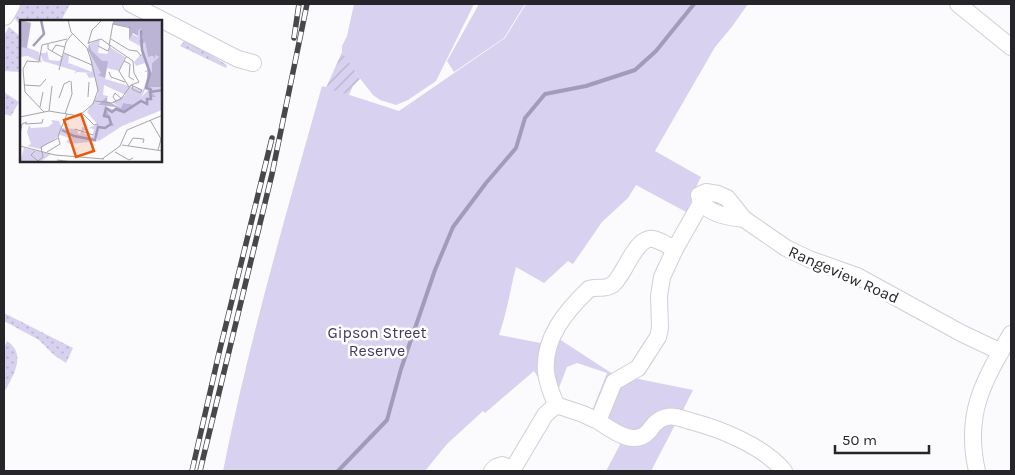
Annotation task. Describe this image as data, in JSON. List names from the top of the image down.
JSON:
{
  "streets": {
    "street": ["Rangeview Road"]
  },
  "parks": ["Gipson Street Reserve"],
  "scale_bar": "50 m"
}
